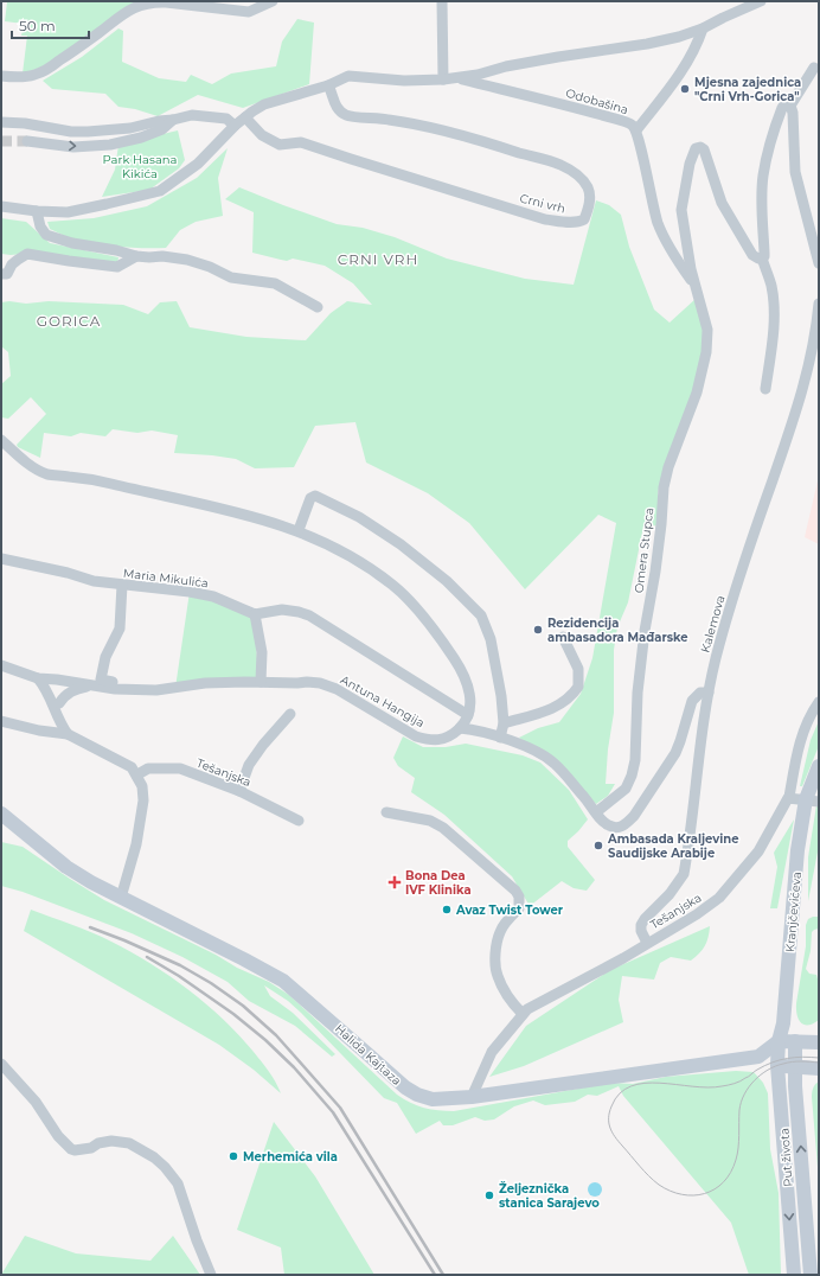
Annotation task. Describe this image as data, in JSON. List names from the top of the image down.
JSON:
{
  "streets": {
    "main road": ["Kranjčevićeva", "Halida Kajtaza", "Put života"],
    "street": [
      "Odobašina",
      "Crni vrh",
      "Omera Stupca",
      "Maria Mikulića",
      "Kalemova",
      "Antuna Hangija",
      "Tešanjska"
    ]
  },
  "crossings": [
    ["Odobašina", "Crni vrh"],
    ["Odobašina", "Omera Stupca"],
    ["Kalemova", "Tešanjska"],
    ["Tešanjska", "Halida Kajtaza"],
    ["Kranjčevićeva", "Halida Kajtaza"],
    ["Kranjčevićeva", "Put života"],
    ["Halida Kajtaza", "Put života"]
  ],
  "districts": ["CRNI VRH", "GORICA"],
  "parks": ["Park Hasana Kikića"],
  "places": {
    "other": [
      "Mjesna zajednica \"Crni Vrh-Gorica\"",
      "Rezidencija ambasadora Mađarske",
      "Ambasada Kraljevine Saudijske Arabije",
      "Avaz Twist Tower",
      "Merhemića vila",
      "Željeznička stanica Sarajevo"
    ],
    "health": ["Bona Dea IVF Klinika"]
  },
  "scale_bar": "50 m"
}
